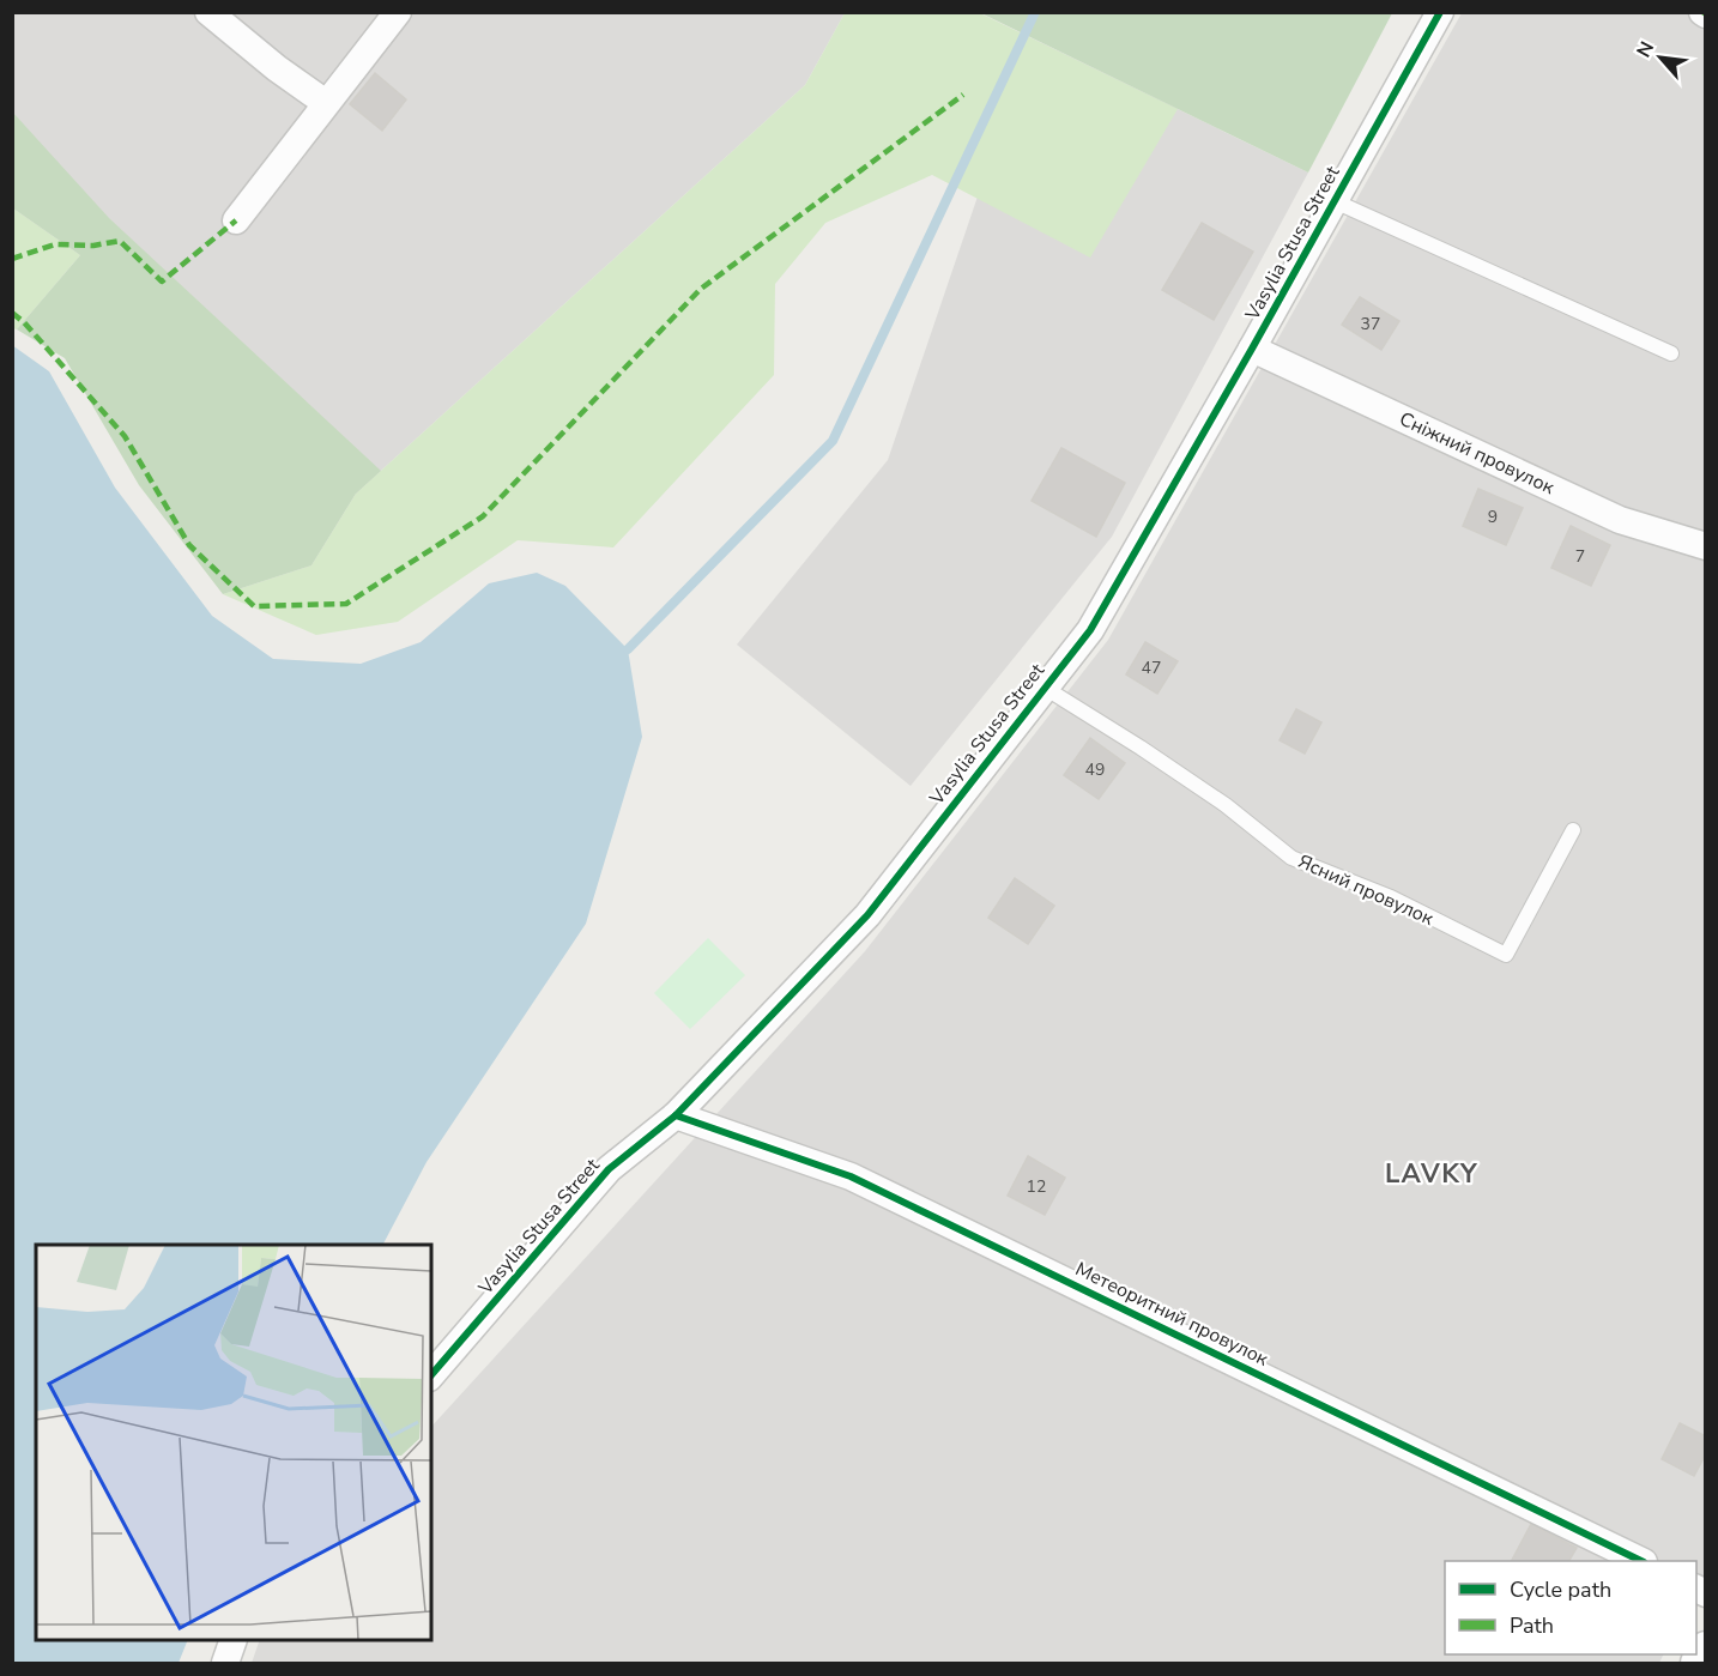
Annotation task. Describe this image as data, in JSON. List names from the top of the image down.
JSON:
{
  "streets": {
    "street": ["Vasylia Stusa Street", "Сніжний провулок", "Метеоритний провулок"],
    "lane": ["Ясний провулок"]
  },
  "crossings": [
    ["Vasylia Stusa Street", "Сніжний провулок"],
    ["Vasylia Stusa Street", "Ясний провулок"],
    ["Vasylia Stusa Street", "Метеоритний провулок"]
  ],
  "districts": ["LAVKY"],
  "house_numbers": [
    "37",
    "9",
    "7",
    "47",
    "49",
    "12"
  ],
  "legend": ["Cycle path", "Path"],
  "north": "top left"
}
